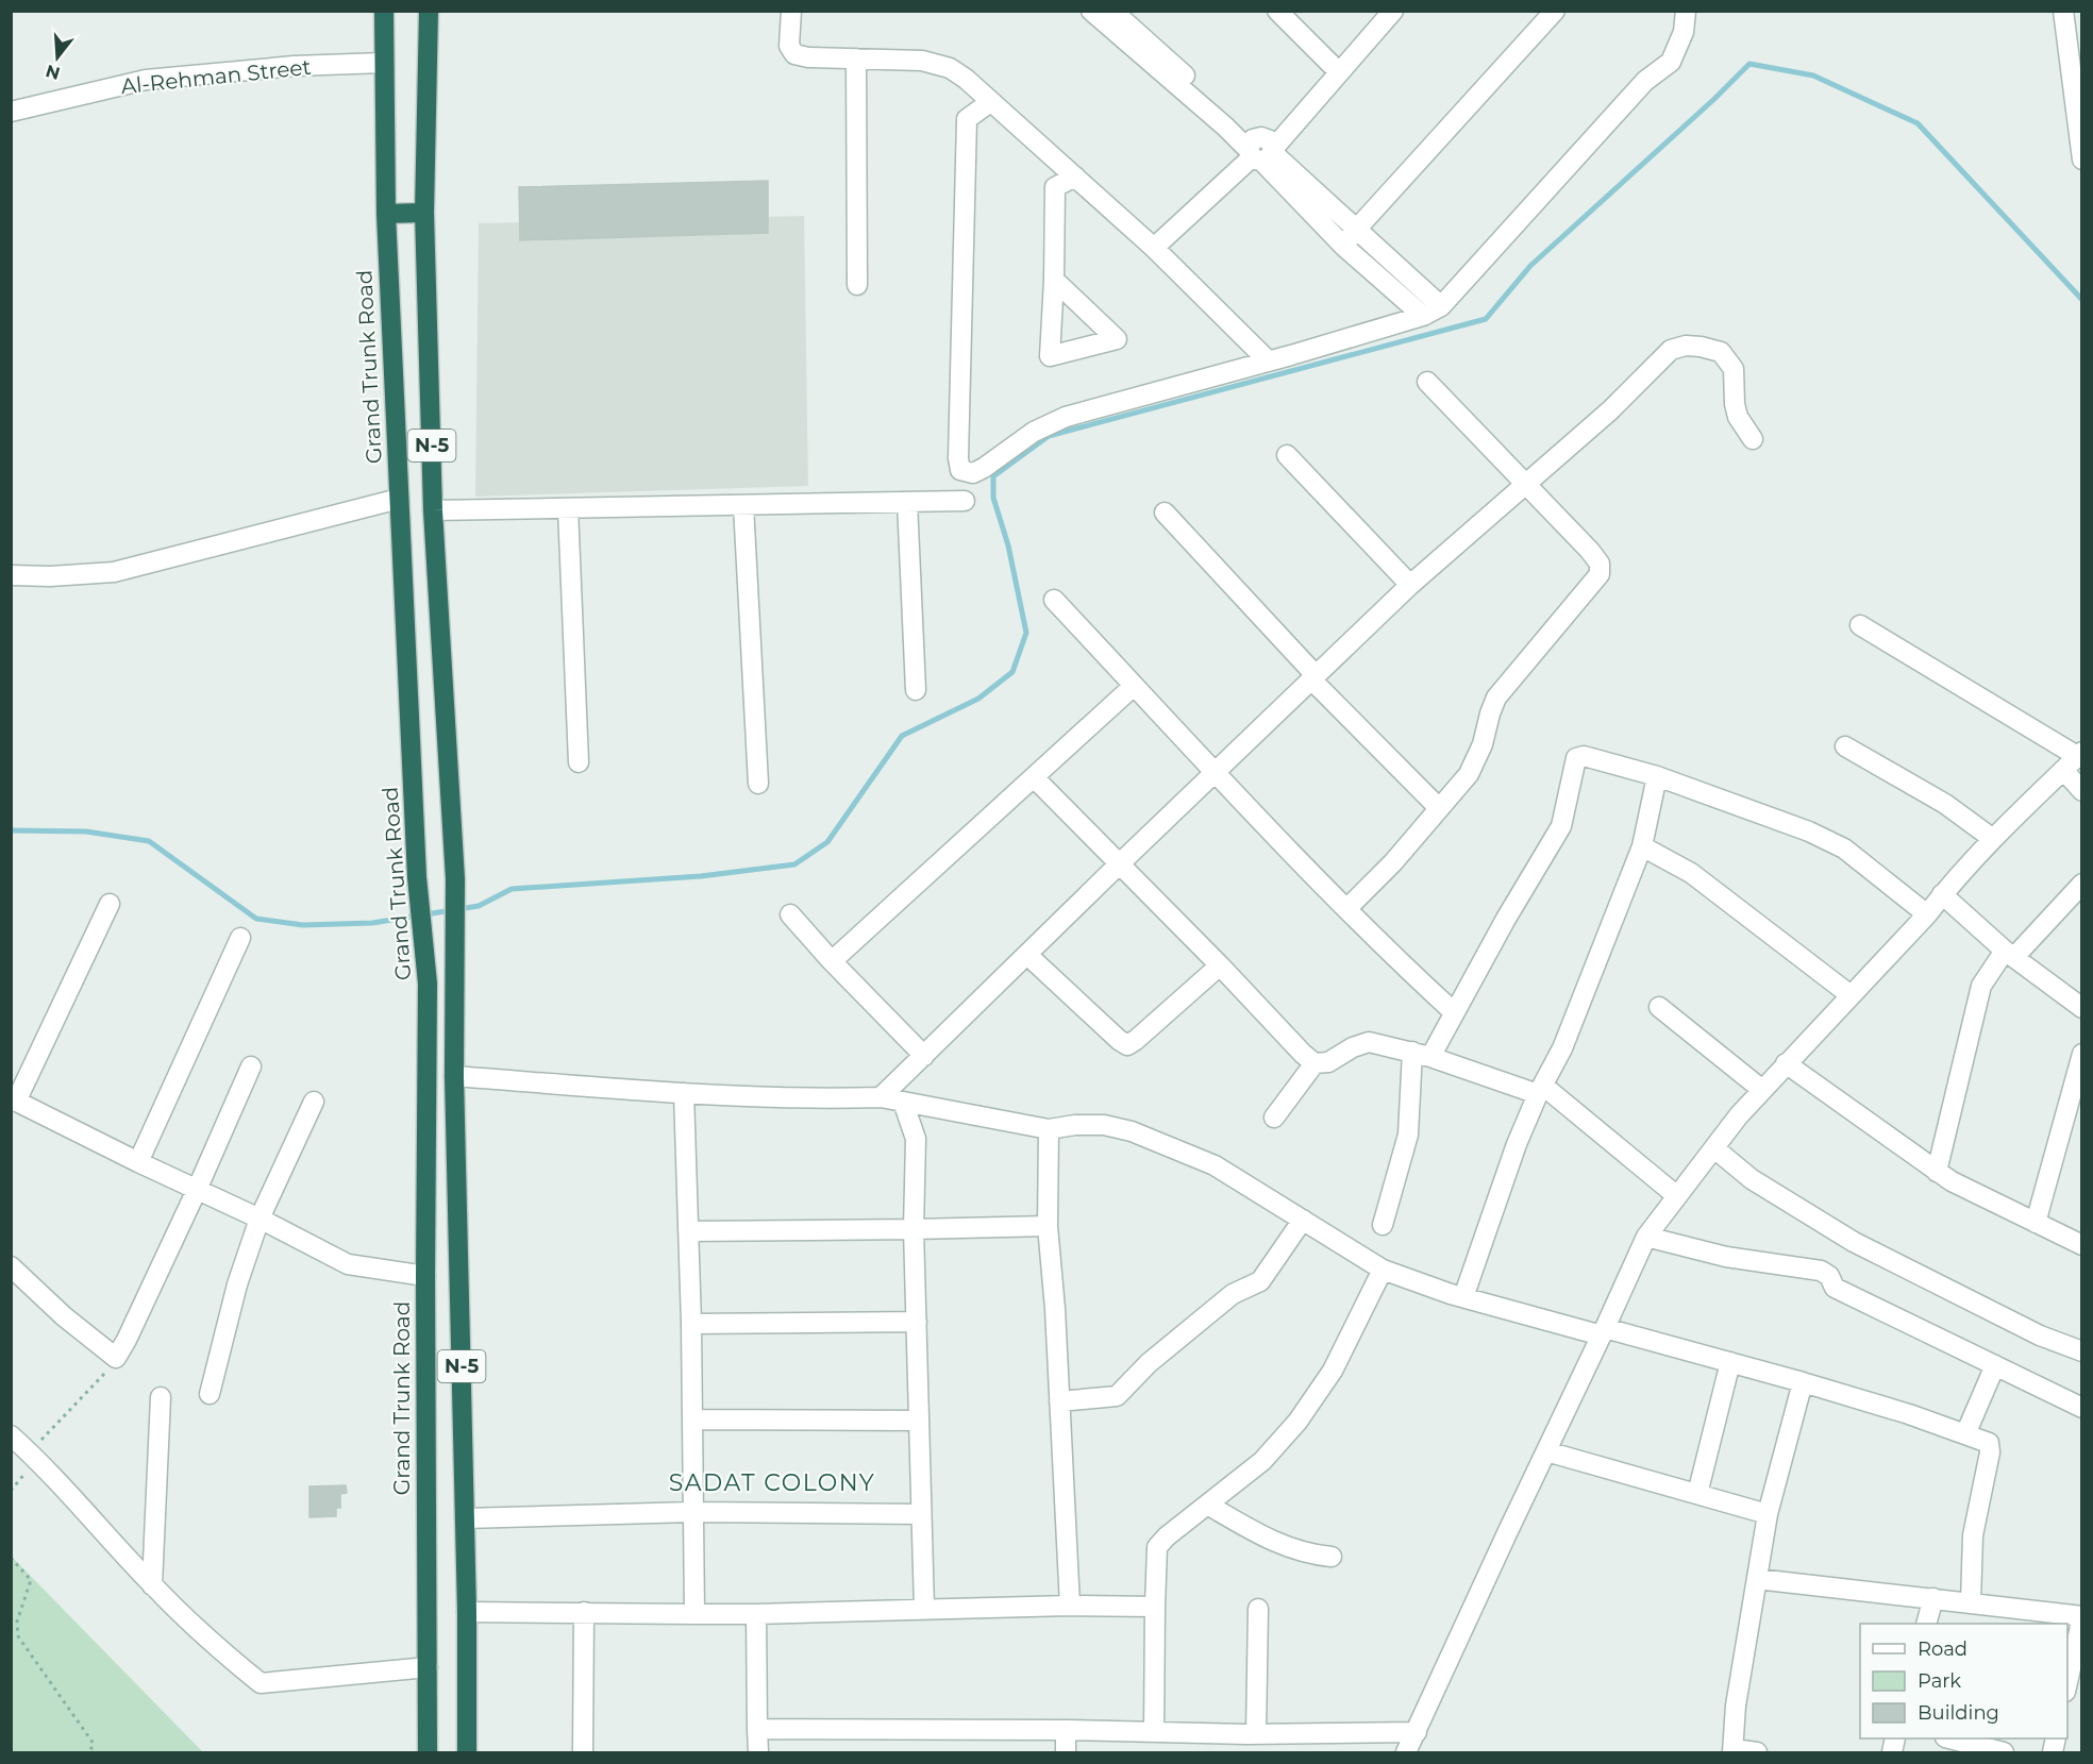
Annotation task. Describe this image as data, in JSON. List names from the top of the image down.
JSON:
{
  "streets": {
    "highway": ["Grand Trunk Road", "N-5"],
    "street": ["Al-Rehman Street"]
  },
  "crossings": [
    ["Al-Rehman Street", "Grand Trunk Road"]
  ],
  "districts": ["SADAT COLONY"],
  "legend": ["Road", "Park", "Building"],
  "north": "bottom"
}
